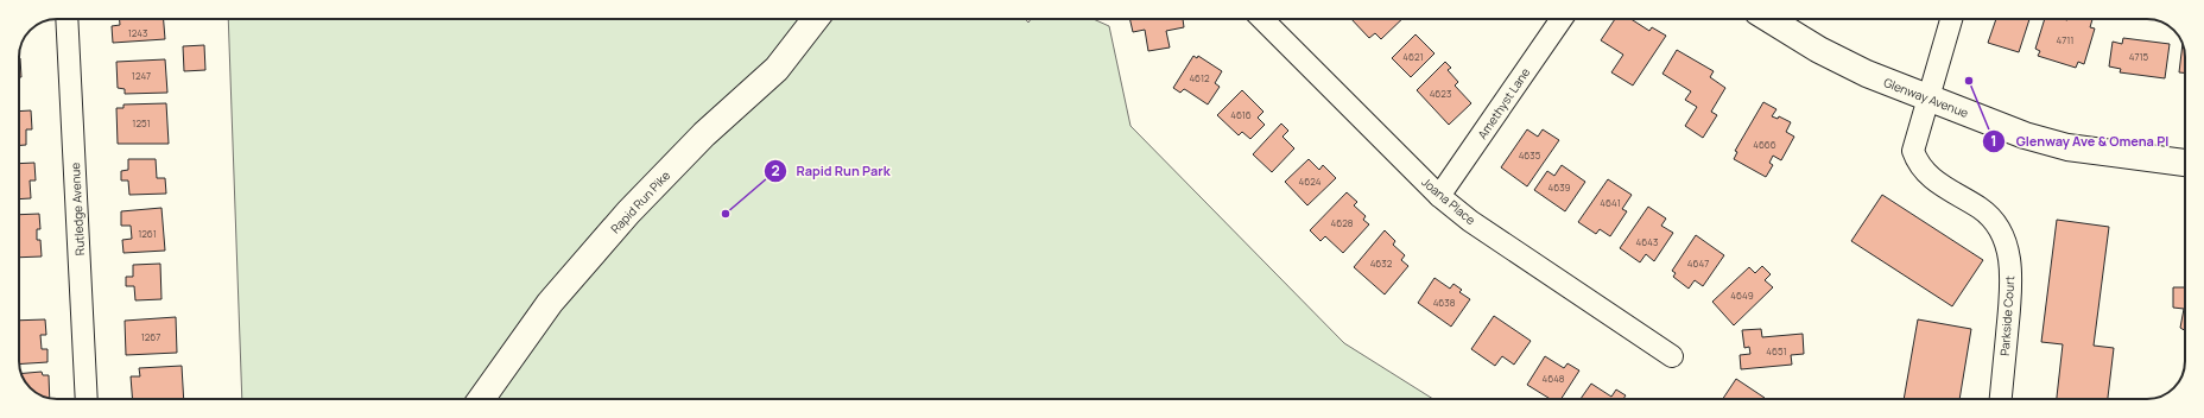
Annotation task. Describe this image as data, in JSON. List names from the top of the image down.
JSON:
{
  "streets": {
    "street": [
      "Glenway Avenue",
      "Amethyst Lane",
      "Joana Place",
      "Rapid Run Pike",
      "Rutledge Avenue",
      "Parkside Court"
    ]
  },
  "crossings": [
    ["Glenway Avenue", "Parkside Court"],
    ["Amethyst Lane", "Joana Place"]
  ],
  "places": ["Glenway Ave & Omena Pl", "Rapid Run Park"],
  "house_numbers": [
    "1243",
    "4711",
    "4621",
    "4715",
    "1247",
    "4612",
    "4623",
    "4616",
    "1251",
    "4666",
    "4635",
    "4624",
    "4639",
    "4641",
    "4628",
    "1261",
    "4643",
    "4632",
    "4647",
    "4649",
    "4638",
    "1267",
    "4651",
    "4648"
  ]
}
